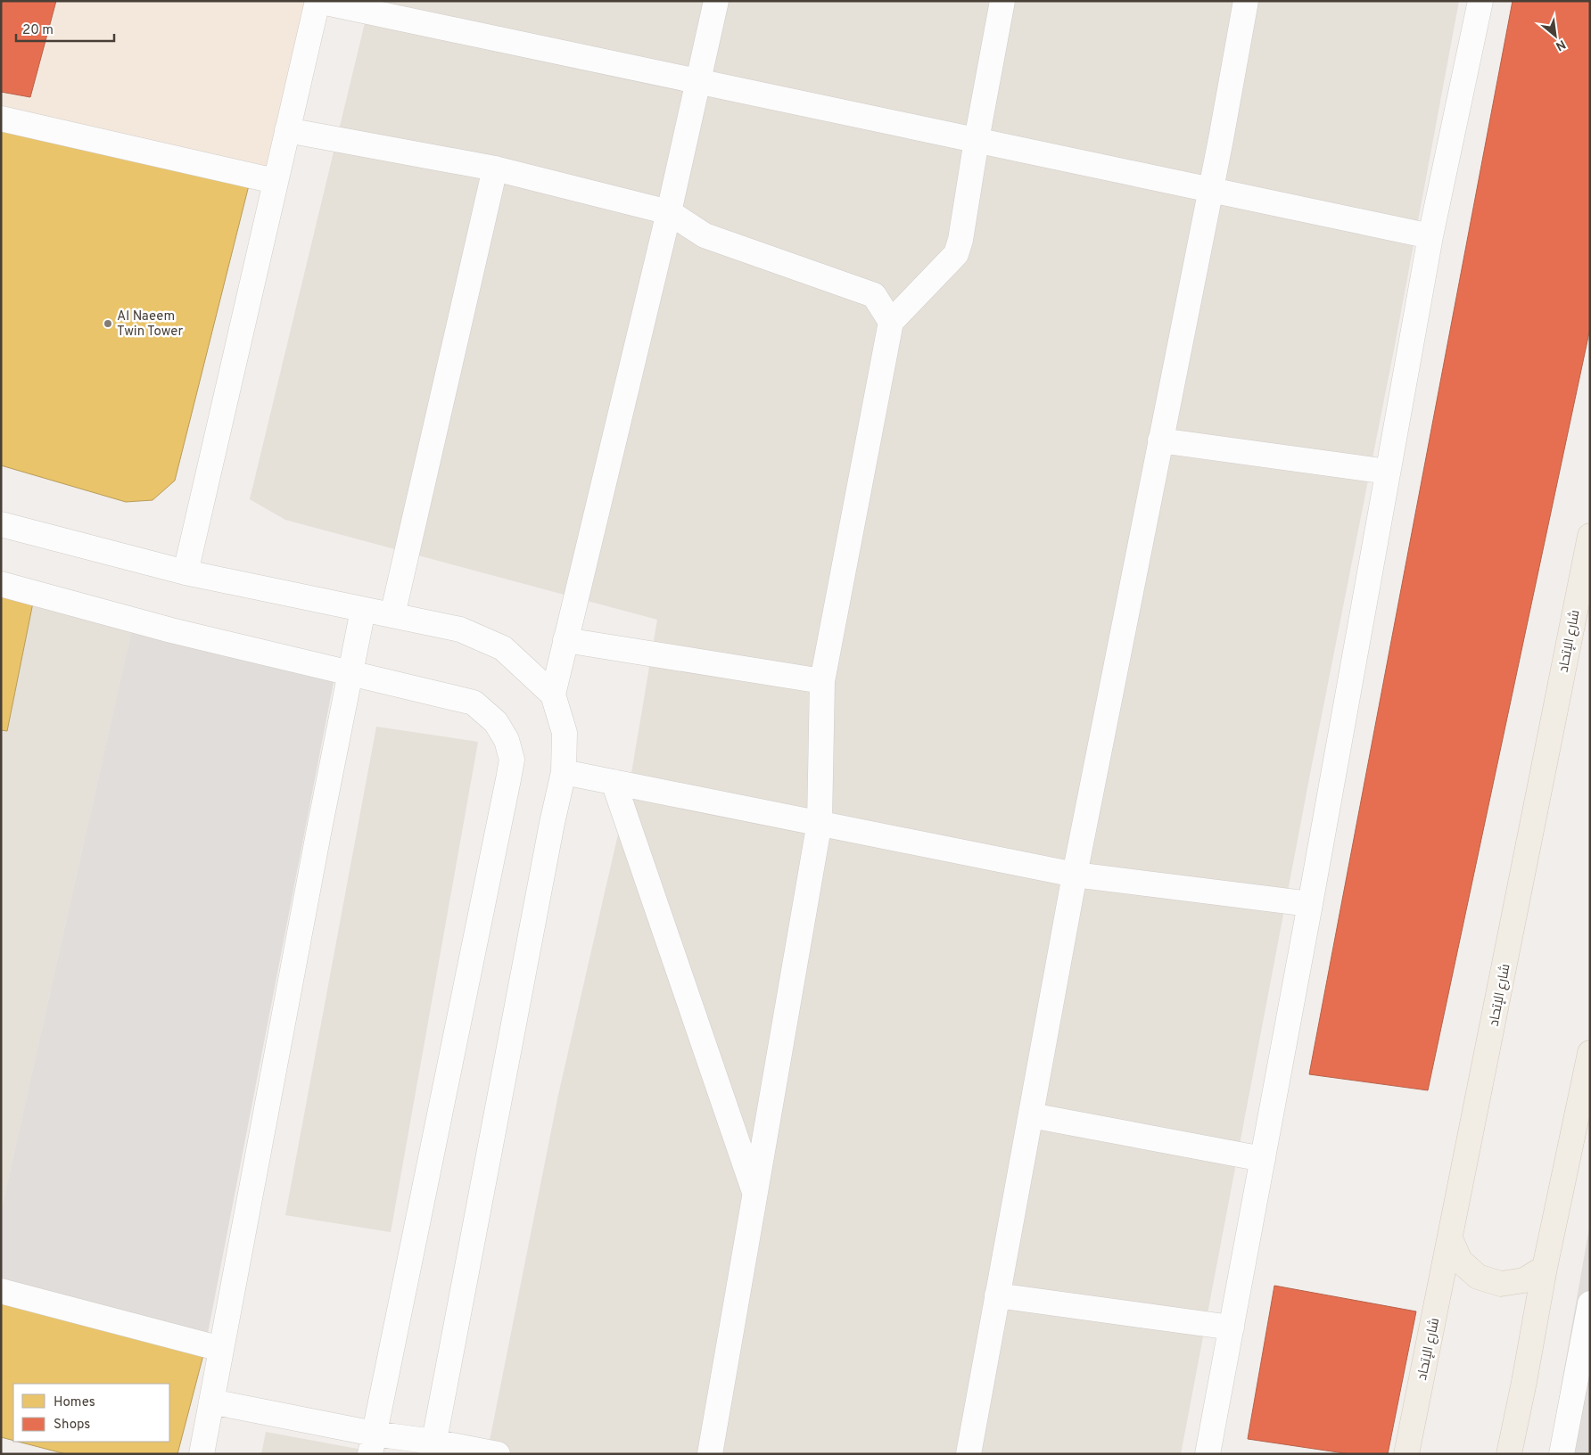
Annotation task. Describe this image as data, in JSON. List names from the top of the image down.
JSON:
{
  "streets": {
    "main road": ["شارع الإتحاد"]
  },
  "places": ["Al Naeem Twin Tower"],
  "legend": ["Homes", "Shops"],
  "scale_bar": "20 m",
  "north": "bottom right"
}
